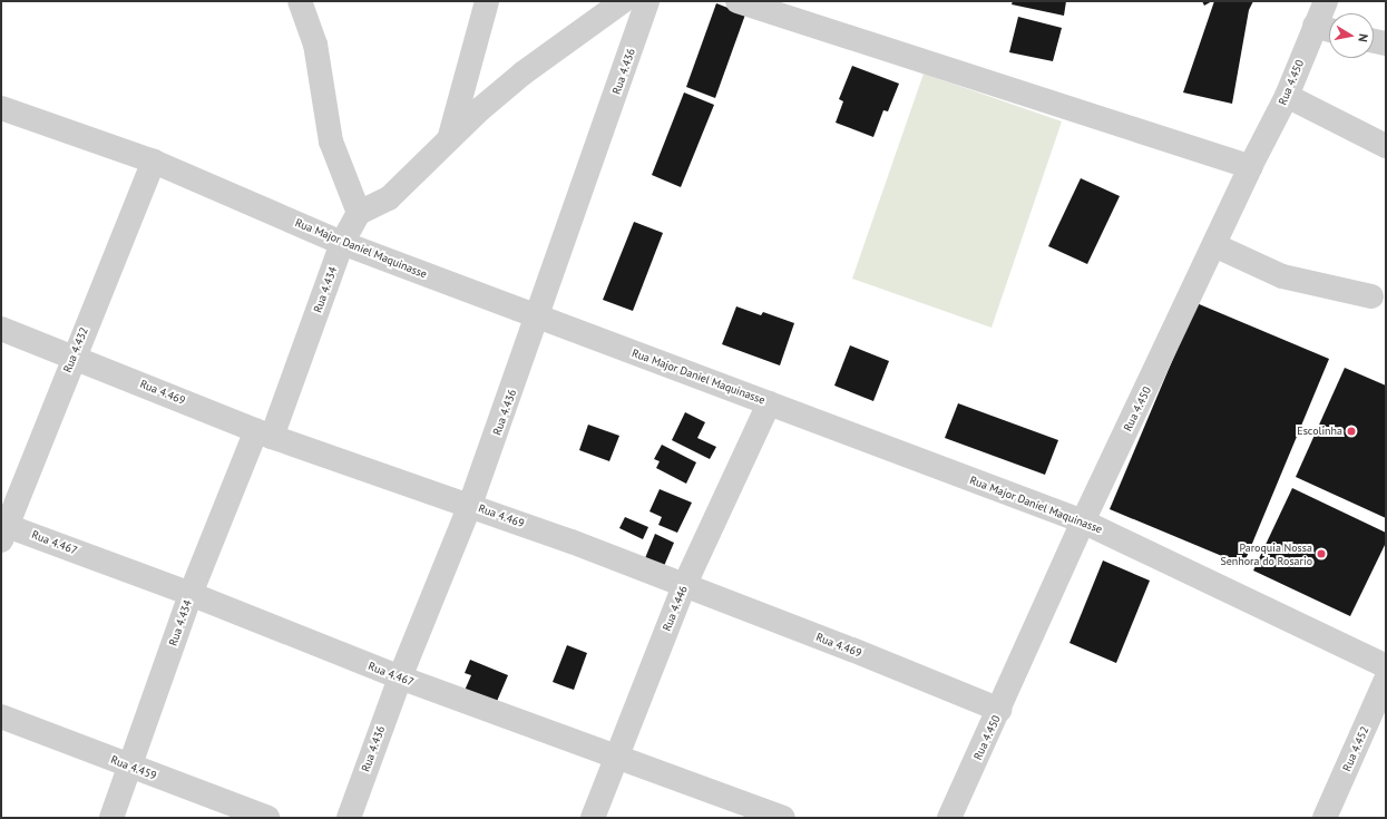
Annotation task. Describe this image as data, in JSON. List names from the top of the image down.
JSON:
{
  "streets": {
    "street": [
      "Rua 4.436",
      "Rua 4.450",
      "Rua Major Daniel Maquinasse",
      "Rua 4.434",
      "Rua 4.432",
      "Rua 4.469",
      "Rua 4.467",
      "Rua 4.446",
      "Rua 4.452",
      "Rua 4.459"
    ]
  },
  "crossings": [
    ["Rua 4.436", "Rua Major Daniel Maquinasse"],
    ["Rua 4.436", "Rua 4.469"],
    ["Rua 4.436", "Rua 4.467"],
    ["Rua 4.450", "Rua Major Daniel Maquinasse"],
    ["Rua 4.450", "Rua 4.469"],
    ["Rua Major Daniel Maquinasse", "Rua 4.434"],
    ["Rua Major Daniel Maquinasse", "Rua 4.432"],
    ["Rua Major Daniel Maquinasse", "Rua 4.446"],
    ["Rua 4.434", "Rua 4.469"],
    ["Rua 4.434", "Rua 4.467"],
    ["Rua 4.434", "Rua 4.459"],
    ["Rua 4.432", "Rua 4.469"],
    ["Rua 4.432", "Rua 4.467"],
    ["Rua 4.469", "Rua 4.446"],
    ["Rua 4.467", "Rua 4.446"]
  ],
  "places": ["Escolinha", "Paroquia Nossa Senhora do Rosario"],
  "north": "right"
}
